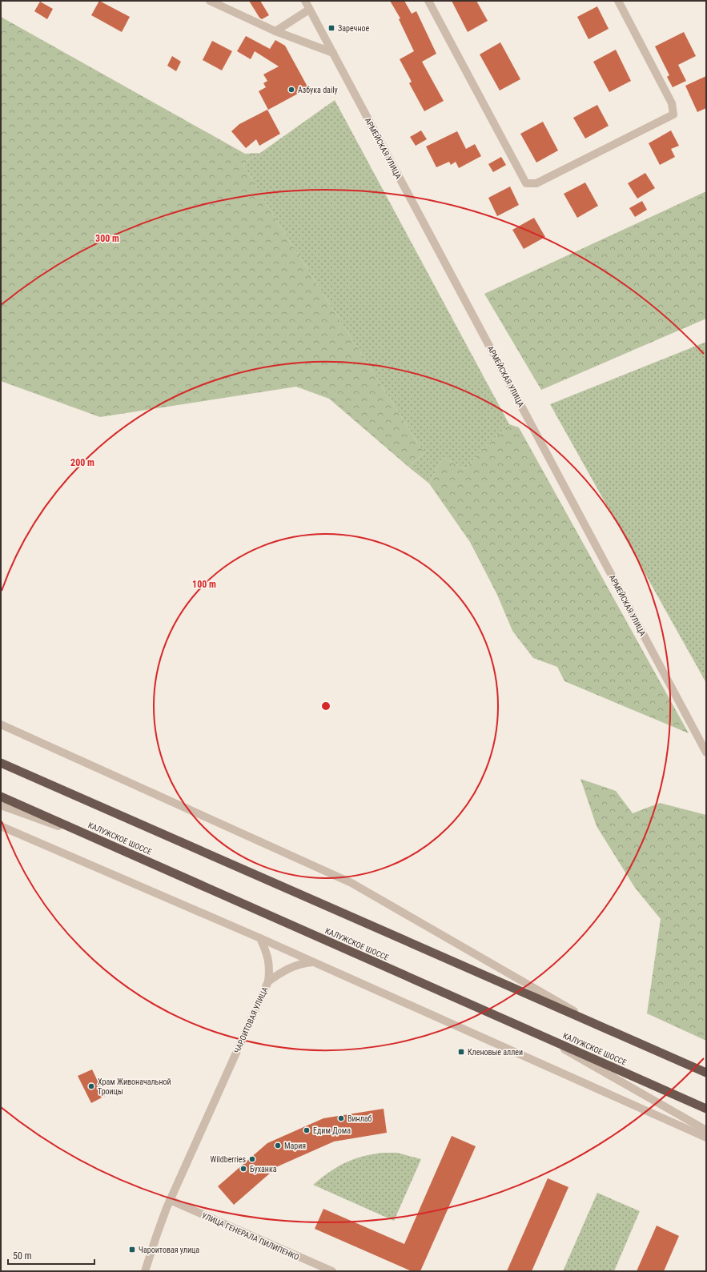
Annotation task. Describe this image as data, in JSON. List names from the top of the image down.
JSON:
{
  "streets": {
    "highway": ["КАЛУЖСКОЕ ШОССЕ"],
    "street": ["АРМЕЙСКАЯ УЛИЦА", "ЧАРОИТОВАЯ УЛИЦА", "УЛИЦА ГЕНЕРАЛА ПИЛИПЕНКО"]
  },
  "crossings": [
    ["ЧАРОИТОВАЯ УЛИЦА", "УЛИЦА ГЕНЕРАЛА ПИЛИПЕНКО"]
  ],
  "places": {
    "transit": ["Заречное", "Кленовые аллеи", "Чароитовая улица"],
    "other": [
      "Азбука daily",
      "Храм Живоначальной Троицы",
      "Винлаб",
      "Едим Дома",
      "Мария",
      "Wildberries",
      "Буханка"
    ]
  },
  "scale_bar": "50 m",
  "rings": ["300 m", "200 m", "100 m"]
}
